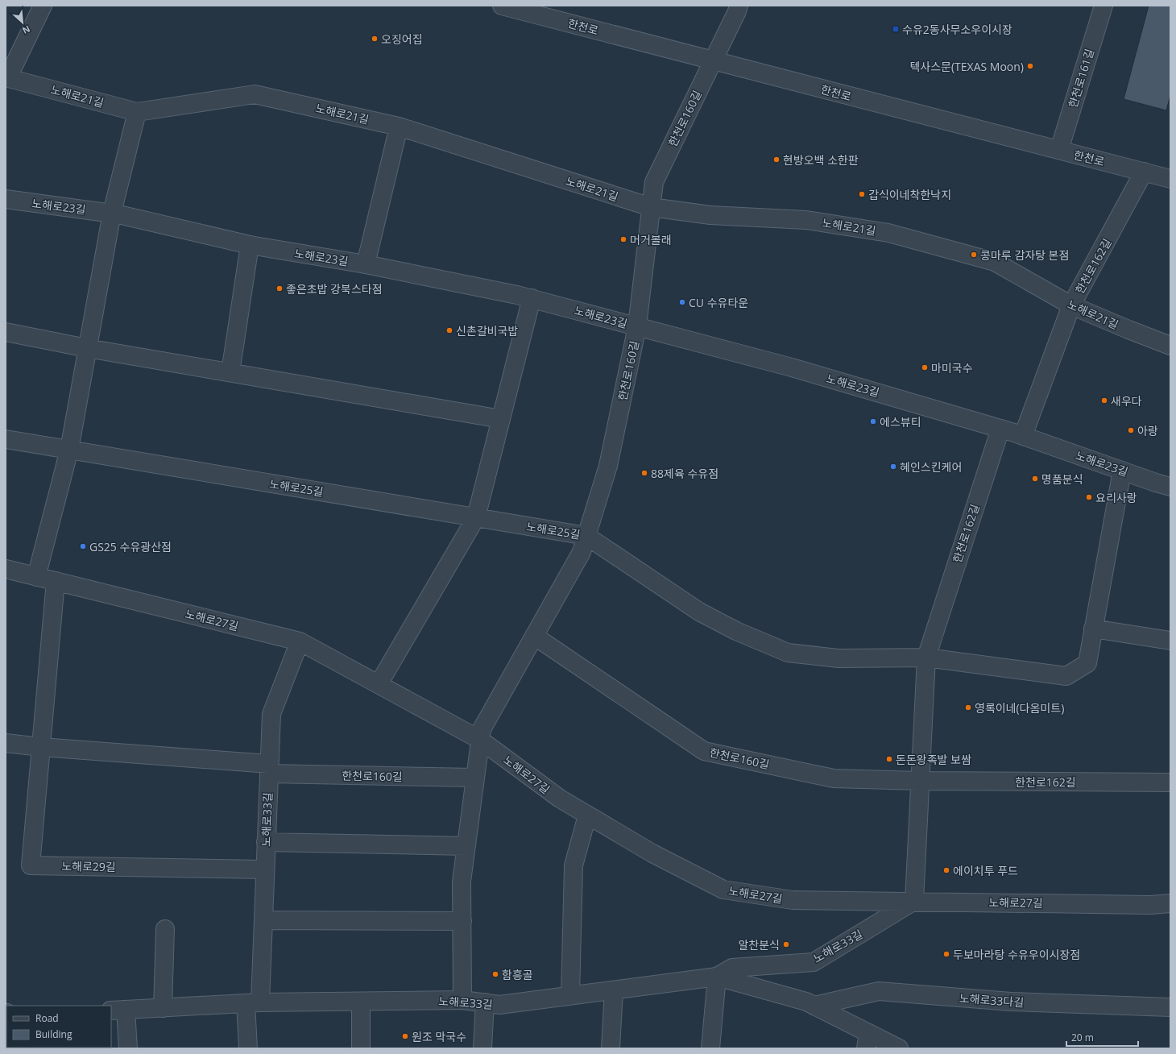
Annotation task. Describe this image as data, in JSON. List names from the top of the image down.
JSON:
{
  "streets": {
    "street": [
      "한천로",
      "한천로161길",
      "노해로21길",
      "한천로160길",
      "노해로23길",
      "한천로162길",
      "노해로25길",
      "노해로27길",
      "노해로33길",
      "노해로29길",
      "노해로33다길"
    ]
  },
  "crossings": [
    ["한천로", "한천로161길"],
    ["한천로", "한천로160길"],
    ["한천로", "한천로162길"],
    ["노해로21길", "한천로160길"],
    ["노해로21길", "한천로162길"],
    ["한천로160길", "노해로23길"],
    ["한천로160길", "한천로162길"],
    ["한천로160길", "노해로25길"],
    ["한천로160길", "노해로27길"],
    ["한천로160길", "노해로33길"],
    ["노해로23길", "한천로162길"],
    ["한천로162길", "노해로27길"],
    ["한천로162길", "노해로33길"],
    ["노해로27길", "노해로33길"],
    ["노해로27길", "노해로29길"],
    ["노해로33길", "노해로29길"],
    ["노해로33길", "노해로33다길"]
  ],
  "places": {
    "transit": ["수유2동사무소우이시장"],
    "other": [
      "오징어집",
      "텍사스문(TEXAS Moon)",
      "현방오백 소한판",
      "갑식이네착한낙지",
      "머거볼래",
      "콩마루 감자탕 본점",
      "좋은초밥 강북스타점",
      "CU 수유타운",
      "신촌갈비국밥",
      "마미국수",
      "새우다",
      "에스뷰티",
      "아랑",
      "혜인스킨케어",
      "88제육 수유점",
      "명품분식",
      "요리사랑",
      "GS25 수유광산점",
      "영록이네(다옴미트)",
      "돈돈왕족발 보쌈",
      "에이치투 푸드",
      "알찬분식",
      "두보마라탕 수유우이시장점",
      "함흥골",
      "원조 막국수"
    ]
  },
  "legend": ["Road", "Building"],
  "scale_bar": "20 m",
  "north": "bottom right"
}
